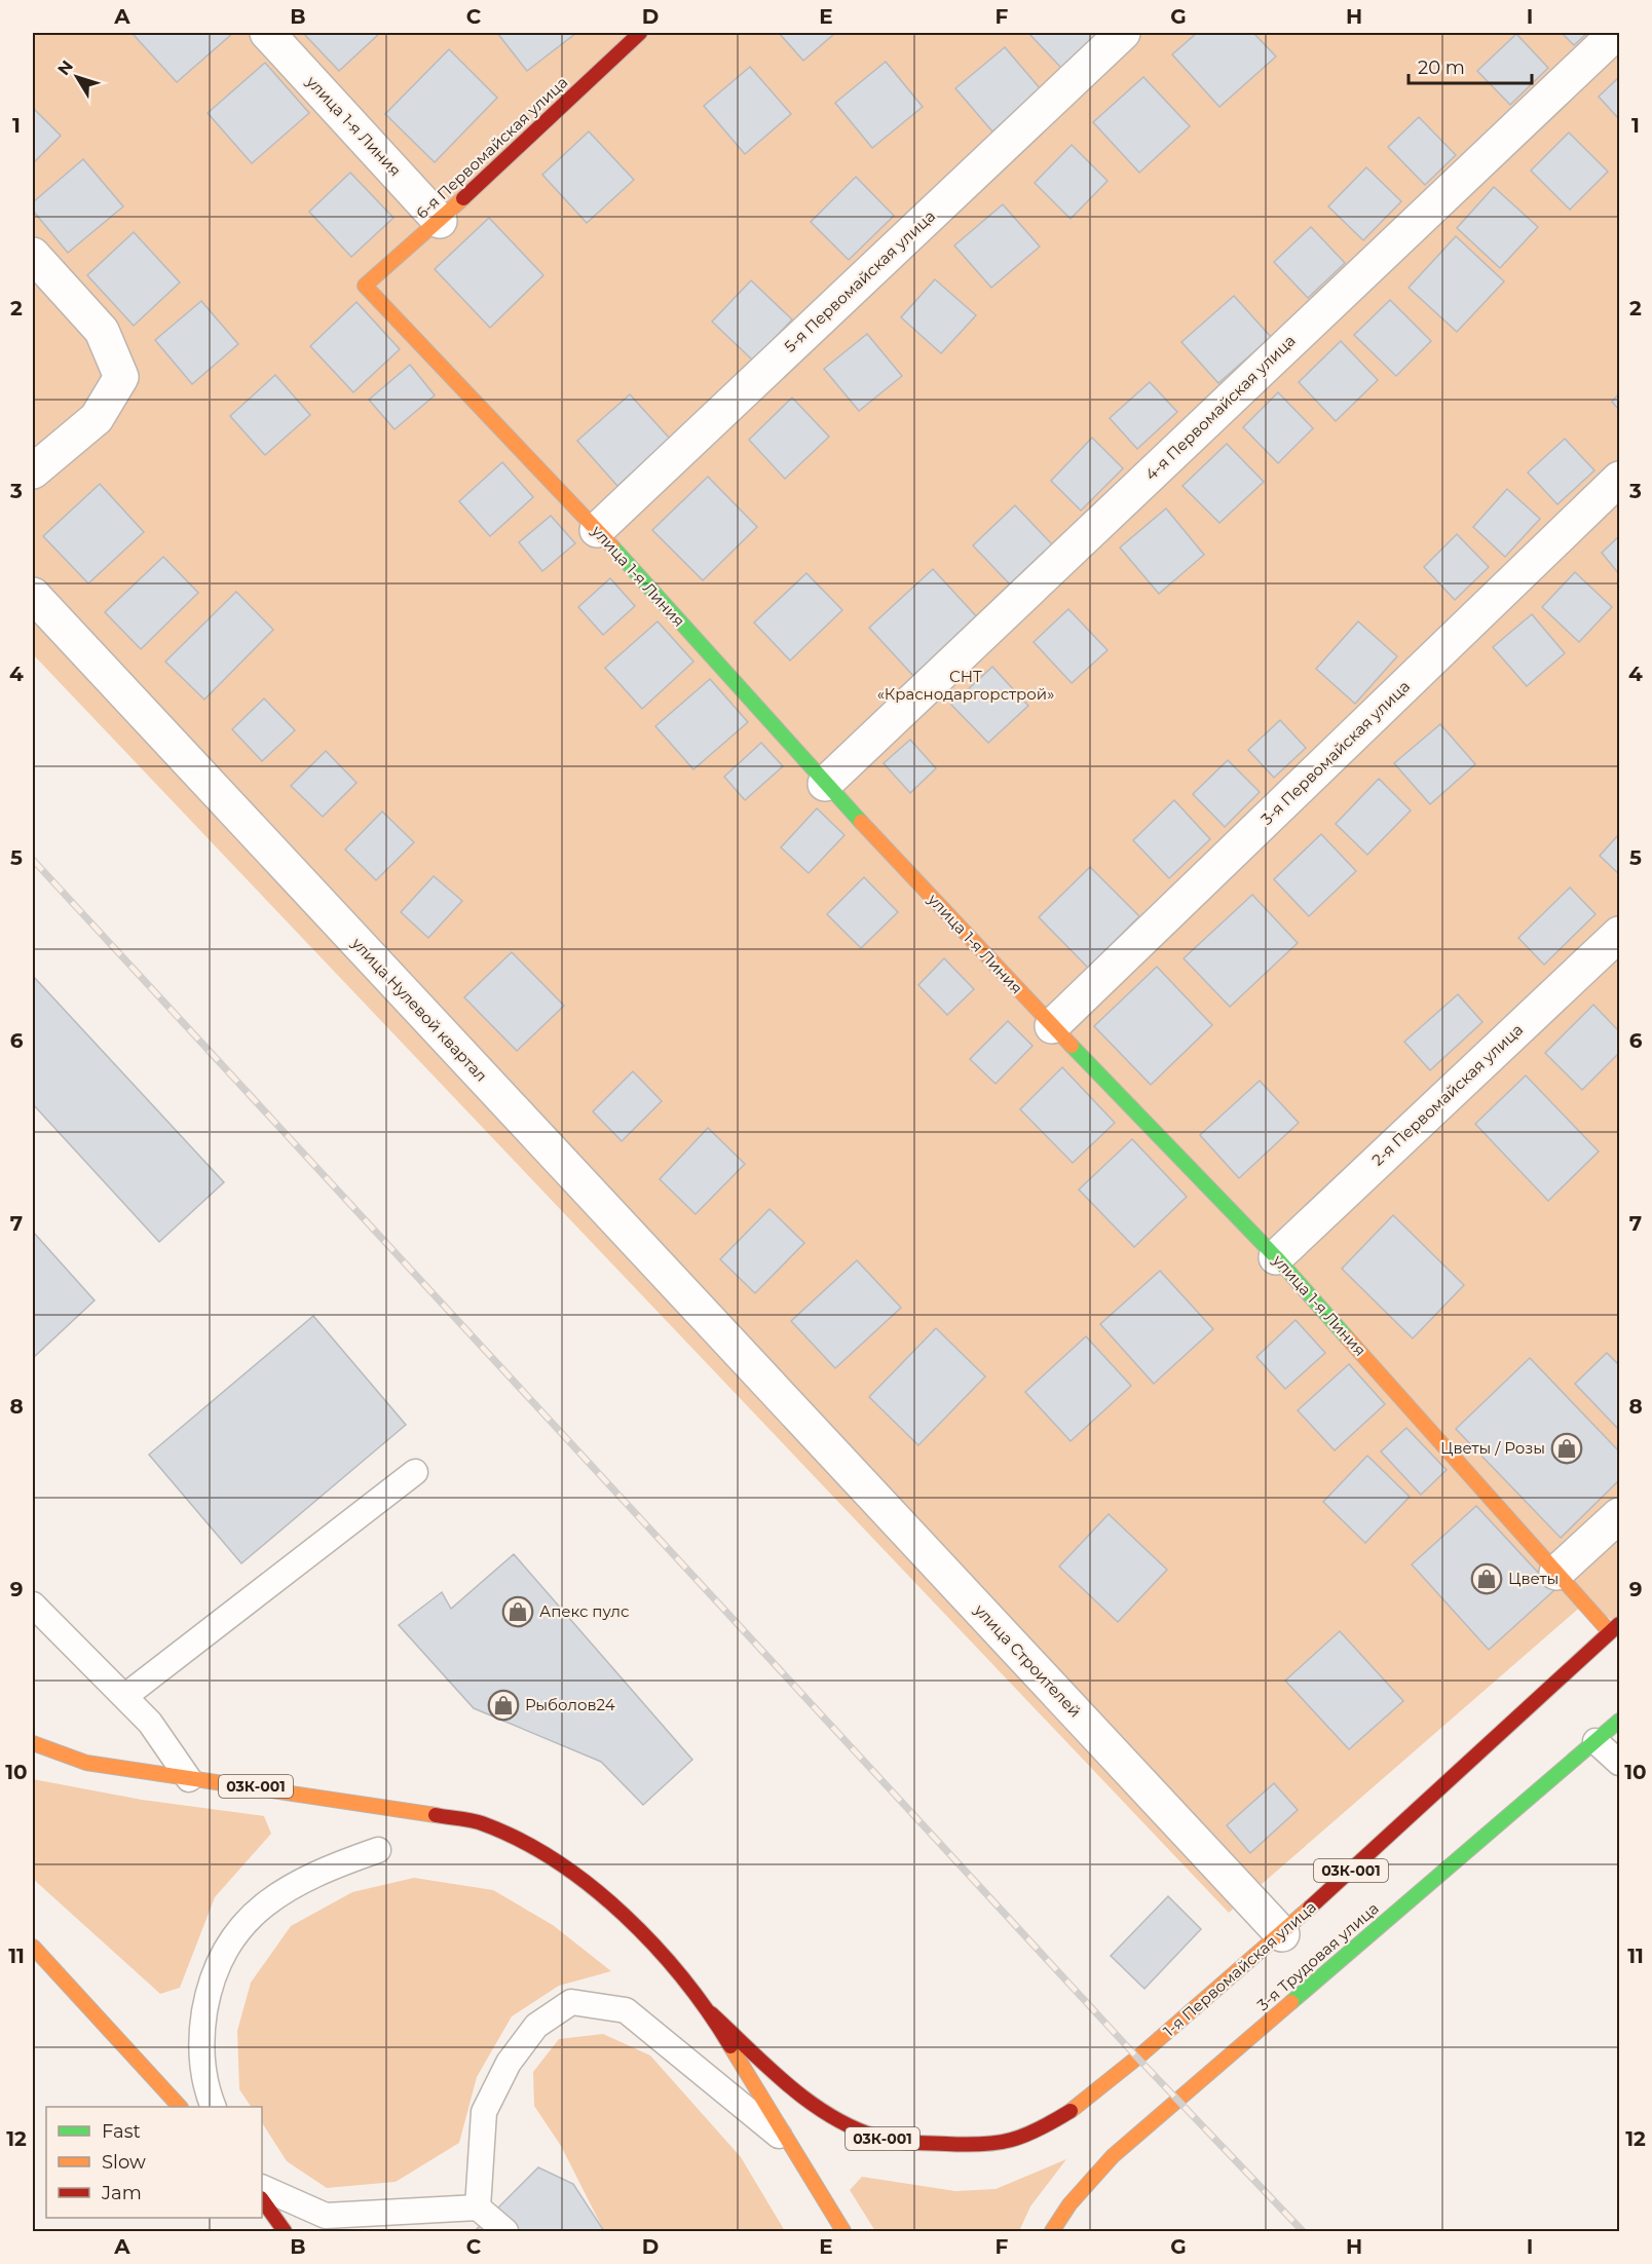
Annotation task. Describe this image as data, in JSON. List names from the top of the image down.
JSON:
{
  "streets": {
    "main road": [
      "улица 1-я Линия",
      "6-я Первомайская улица",
      "03К-001",
      "3-я Трудовая улица",
      "1-я Первомайская улица"
    ],
    "street": [
      "5-я Первомайская улица",
      "4-я Первомайская улица",
      "3-я Первомайская улица",
      "улица Нулевой квартал",
      "2-я Первомайская улица",
      "улица Строителей"
    ]
  },
  "crossings": [
    ["улица 1-я Линия", "6-я Первомайская улица"],
    ["улица 1-я Линия", "5-я Первомайская улица"],
    ["улица 1-я Линия", "4-я Первомайская улица"],
    ["улица 1-я Линия", "3-я Первомайская улица"],
    ["улица 1-я Линия", "2-я Первомайская улица"],
    ["улица 1-я Линия", "1-я Первомайская улица"],
    ["улица Нулевой квартал", "улица Строителей"],
    ["улица Строителей", "1-я Первомайская улица"],
    ["03К-001", "1-я Первомайская улица"]
  ],
  "parks": ["СНТ «Краснодаргорстрой»"],
  "places": {
    "shop": [
      "Цветы / Розы",
      "Цветы",
      "Апекс пулс",
      "Рыболов24"
    ]
  },
  "legend": ["Fast", "Slow", "Jam"],
  "scale_bar": "20 m",
  "north": "top left",
  "grid": {
    "columns": [
      "A",
      "B",
      "C",
      "D",
      "E",
      "F",
      "G",
      "H",
      "I"
    ],
    "rows": [
      "1",
      "2",
      "3",
      "4",
      "5",
      "6",
      "7",
      "8",
      "9",
      "10",
      "11",
      "12"
    ]
  }
}
